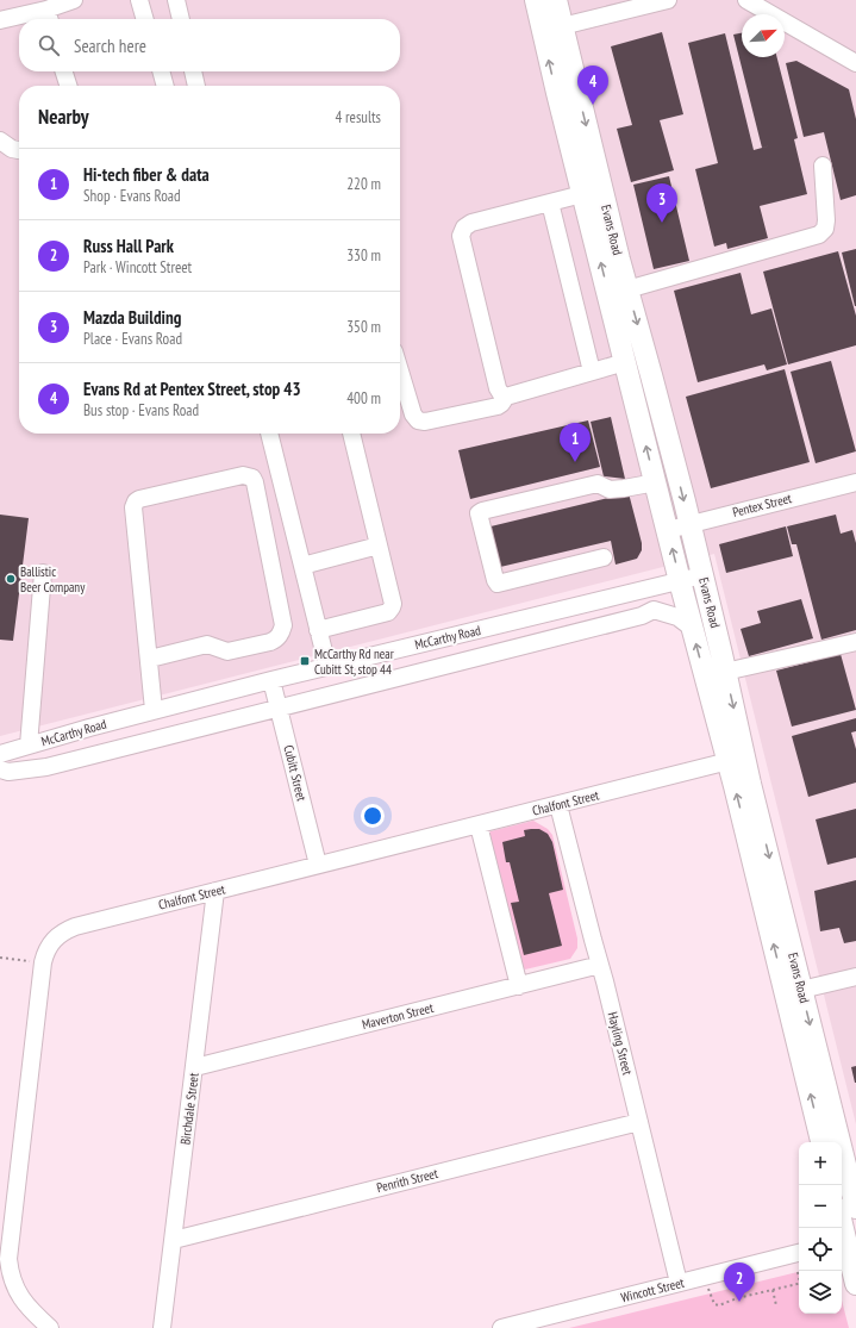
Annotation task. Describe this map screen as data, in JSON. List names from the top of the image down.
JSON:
{
  "streets": {
    "main road": ["Evans Road"],
    "street": [
      "Pentex Street",
      "McCarthy Road",
      "Cubitt Street",
      "Chalfont Street",
      "Maverton Street",
      "Hayling Street",
      "Birchdale Street",
      "Penrith Street",
      "Wincott Street"
    ]
  },
  "crossings": [
    ["Evans Road", "Pentex Street"],
    ["Evans Road", "McCarthy Road"],
    ["Evans Road", "Chalfont Street"],
    ["McCarthy Road", "Cubitt Street"],
    ["Cubitt Street", "Chalfont Street"],
    ["Chalfont Street", "Hayling Street"],
    ["Chalfont Street", "Birchdale Street"],
    ["Maverton Street", "Hayling Street"],
    ["Maverton Street", "Birchdale Street"],
    ["Hayling Street", "Penrith Street"],
    ["Hayling Street", "Wincott Street"],
    ["Birchdale Street", "Penrith Street"]
  ],
  "places": {
    "other": ["Ballistic Beer Company"],
    "transit": ["McCarthy Rd near Cubitt St, stop 44"]
  },
  "north": "top right",
  "page": {
    "search": "Search here",
    "pins": [
      "4",
      "3",
      "1",
      "2"
    ],
    "heading": ["Nearby", "4 results"],
    "list": [
      {
        "mark": "1",
        "name": "Hi-tech fiber & data",
        "note": "Shop · Evans Road",
        "value": "220 m"
      },
      {
        "mark": "2",
        "name": "Russ Hall Park",
        "note": "Park · Wincott Street",
        "value": "330 m"
      },
      {
        "mark": "3",
        "name": "Mazda Building",
        "note": "Place · Evans Road",
        "value": "350 m"
      },
      {
        "mark": "4",
        "name": "Evans Rd at Pentex Street, stop 43",
        "note": "Bus stop · Evans Road",
        "value": "400 m"
      }
    ],
    "map_buttons": ["+", "−"]
  }
}
